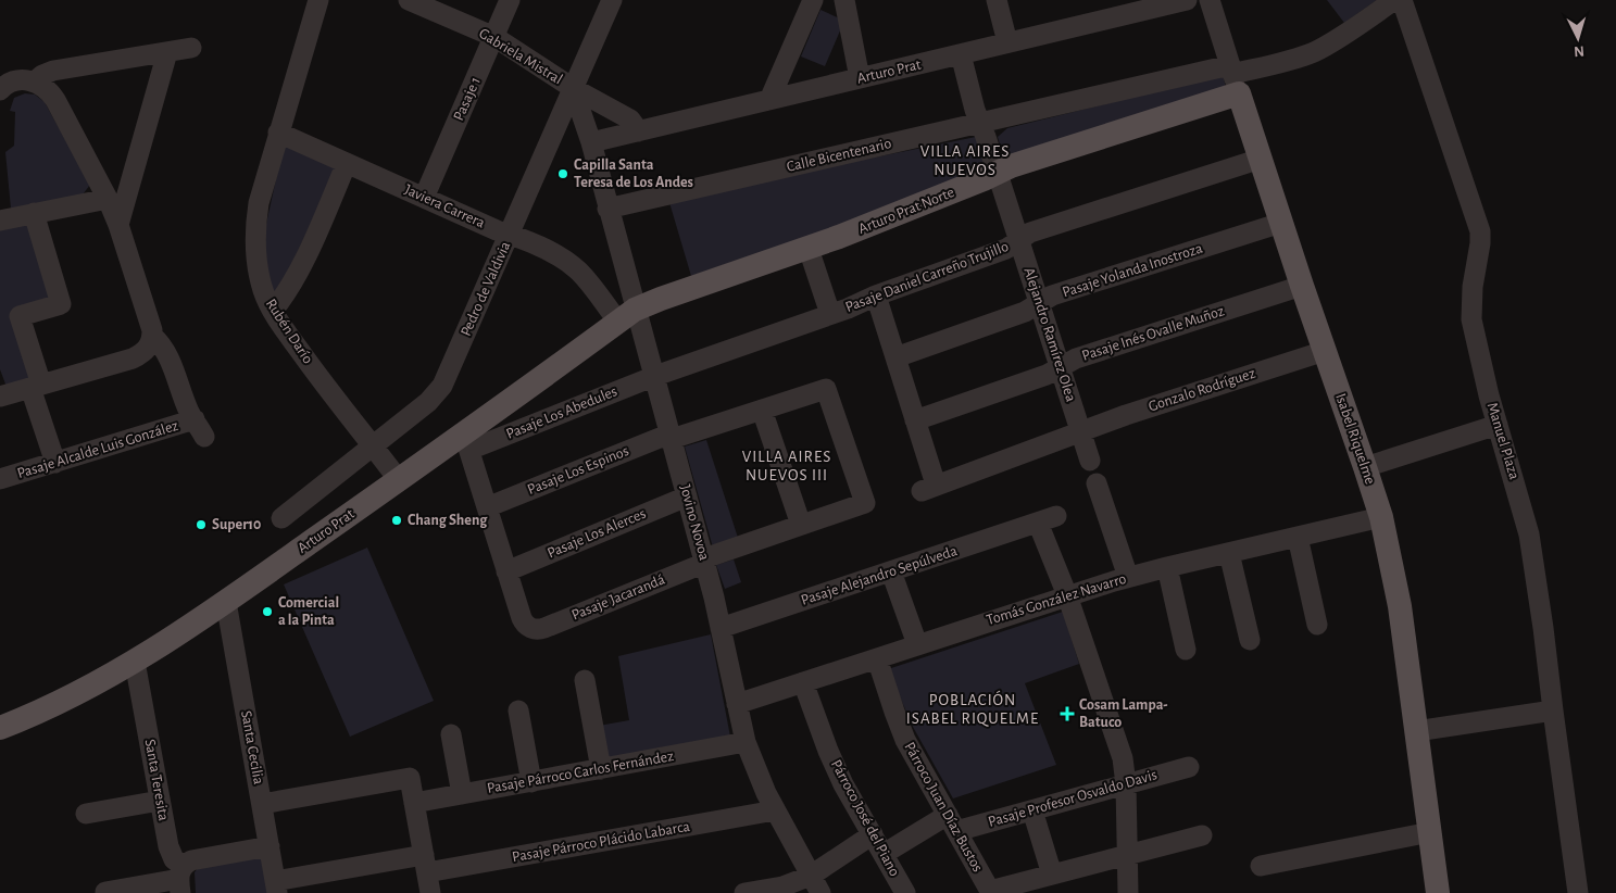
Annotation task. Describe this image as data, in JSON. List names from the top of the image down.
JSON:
{
  "streets": {
    "main road": ["Arturo Prat", "Arturo Prat Norte", "Isabel Riquelme"],
    "street": [
      "Gabriela Mistral",
      "Pasaje 1",
      "Calle Bicentenario",
      "Javiera Carrera",
      "Pasaje Yolanda Inostroza",
      "Pasaje Daniel Carreño Trujillo",
      "Pedro de Valdivia",
      "Rubén Darío",
      "Pasaje Inés Ovalle Muñoz",
      "Alejandro Ramírez Olea",
      "Gonzalo Rodríguez",
      "Pasaje Los Abedules",
      "Manuel Plaza",
      "Pasaje Alcalde Luis González",
      "Pasaje Los Espinos",
      "Jovino Novoa",
      "Pasaje Los Alerces",
      "Pasaje Alejandro Sepúlveda",
      "Pasaje Jacarandá",
      "Tomás González Navarro",
      "Santa Cecilia",
      "Pasaje Párroco Carlos Fernández",
      "Santa Teresita",
      "Pasaje Profesor Osvaldo Davis",
      "Párroco Juan Díaz Bustos",
      "Párroco José del Piano",
      "Pasaje Párroco Plácido Labarca"
    ]
  },
  "crossings": [
    ["Gabriela Mistral", "Arturo Prat"],
    ["Gabriela Mistral", "Pasaje 1"],
    ["Gabriela Mistral", "Pedro de Valdivia"],
    ["Gabriela Mistral", "Jovino Novoa"],
    ["Arturo Prat", "Javiera Carrera"],
    ["Arturo Prat", "Arturo Prat Norte"],
    ["Arturo Prat", "Rubén Darío"],
    ["Arturo Prat", "Alejandro Ramírez Olea"],
    ["Arturo Prat", "Pasaje Los Abedules"],
    ["Arturo Prat", "Jovino Novoa"],
    ["Arturo Prat", "Santa Cecilia"],
    ["Arturo Prat", "Santa Teresita"],
    ["Pasaje 1", "Javiera Carrera"],
    ["Calle Bicentenario", "Arturo Prat Norte"],
    ["Calle Bicentenario", "Alejandro Ramírez Olea"],
    ["Calle Bicentenario", "Isabel Riquelme"],
    ["Calle Bicentenario", "Jovino Novoa"],
    ["Javiera Carrera", "Arturo Prat Norte"],
    ["Javiera Carrera", "Pedro de Valdivia"],
    ["Javiera Carrera", "Rubén Darío"],
    ["Javiera Carrera", "Jovino Novoa"],
    ["Arturo Prat Norte", "Alejandro Ramírez Olea"],
    ["Arturo Prat Norte", "Isabel Riquelme"],
    ["Arturo Prat Norte", "Jovino Novoa"],
    ["Pasaje Yolanda Inostroza", "Alejandro Ramírez Olea"],
    ["Pasaje Yolanda Inostroza", "Isabel Riquelme"],
    ["Pasaje Daniel Carreño Trujillo", "Alejandro Ramírez Olea"],
    ["Pasaje Daniel Carreño Trujillo", "Pasaje Los Abedules"],
    ["Pasaje Daniel Carreño Trujillo", "Isabel Riquelme"],
    ["Pasaje Daniel Carreño Trujillo", "Jovino Novoa"],
    ["Pedro de Valdivia", "Rubén Darío"],
    ["Pasaje Inés Ovalle Muñoz", "Alejandro Ramírez Olea"],
    ["Pasaje Inés Ovalle Muñoz", "Gonzalo Rodríguez"],
    ["Pasaje Inés Ovalle Muñoz", "Isabel Riquelme"],
    ["Alejandro Ramírez Olea", "Gonzalo Rodríguez"],
    ["Gonzalo Rodríguez", "Isabel Riquelme"],
    ["Pasaje Los Abedules", "Jovino Novoa"],
    ["Isabel Riquelme", "Tomás González Navarro"],
    ["Pasaje Los Espinos", "Jovino Novoa"],
    ["Pasaje Los Espinos", "Pasaje Jacarandá"],
    ["Jovino Novoa", "Pasaje Los Alerces"],
    ["Jovino Novoa", "Pasaje Alejandro Sepúlveda"],
    ["Jovino Novoa", "Pasaje Jacarandá"],
    ["Jovino Novoa", "Tomás González Navarro"],
    ["Jovino Novoa", "Pasaje Párroco Carlos Fernández"],
    ["Jovino Novoa", "Pasaje Párroco Plácido Labarca"],
    ["Pasaje Los Alerces", "Pasaje Jacarandá"],
    ["Pasaje Alejandro Sepúlveda", "Tomás González Navarro"],
    ["Pasaje Alejandro Sepúlveda", "Pasaje Profesor Osvaldo Davis"],
    ["Tomás González Navarro", "Párroco Juan Díaz Bustos"],
    ["Tomás González Navarro", "Párroco José del Piano"],
    ["Santa Cecilia", "Pasaje Párroco Plácido Labarca"],
    ["Pasaje Profesor Osvaldo Davis", "Párroco Juan Díaz Bustos"],
    ["Pasaje Profesor Osvaldo Davis", "Párroco José del Piano"]
  ],
  "districts": ["VILLA AIRES NUEVOS", "VILLA AIRES NUEVOS III", "POBLACIÓN ISABEL RIQUELME"],
  "places": {
    "other": [
      "Capilla Santa Teresa de Los Andes",
      "Chang Sheng",
      "Super10",
      "Comercial a la Pinta"
    ],
    "health": ["Cosam Lampa- Batuco"]
  },
  "north": "bottom"
}
